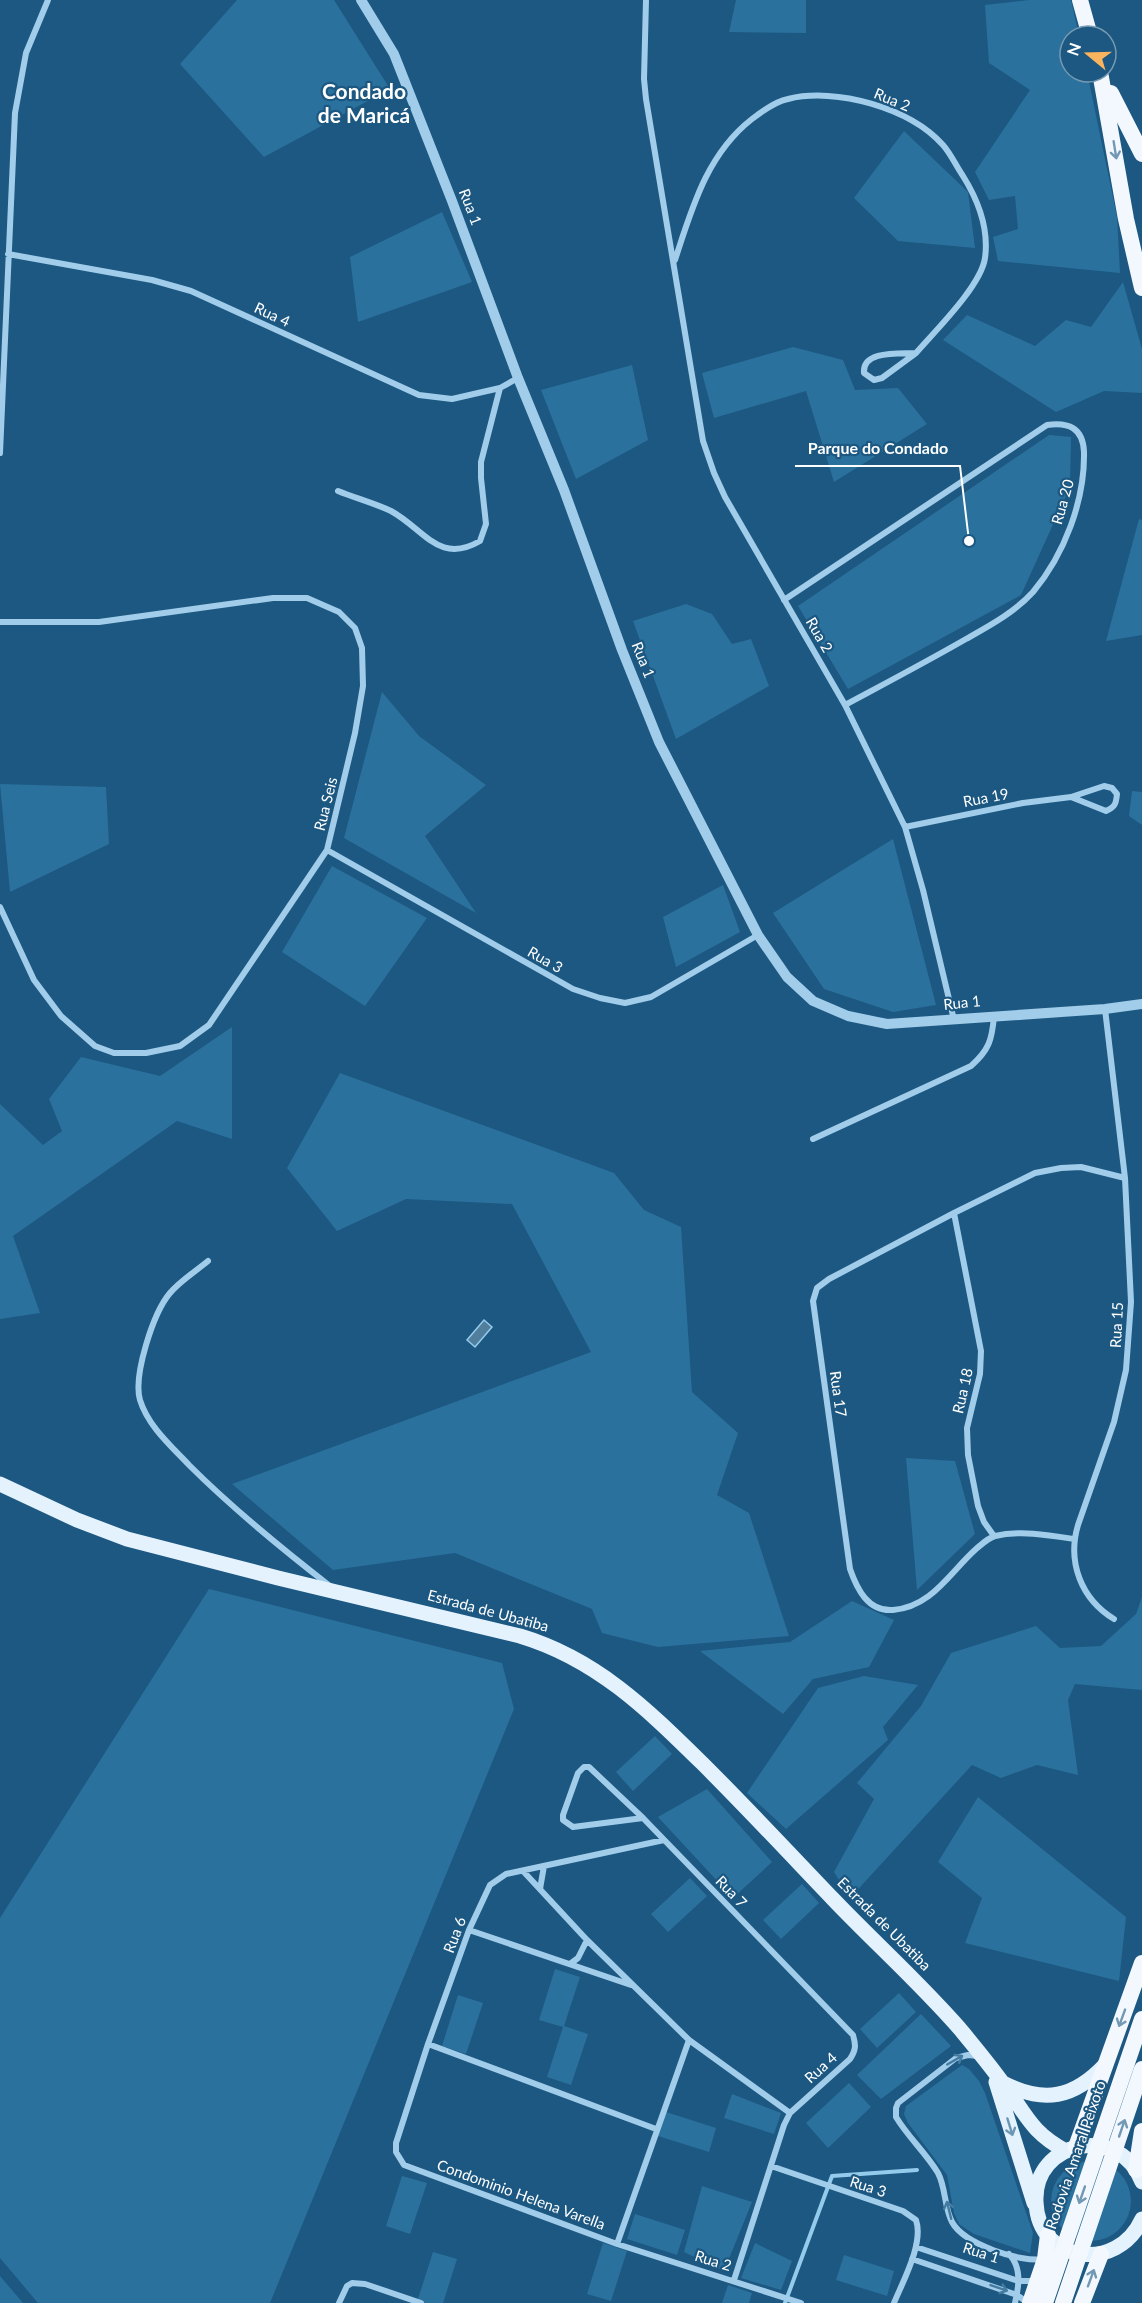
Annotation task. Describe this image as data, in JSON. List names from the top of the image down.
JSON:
{
  "streets": {
    "highway": ["Rodovia Amaral Peixoto"],
    "main road": ["Estrada de Ubatiba"],
    "street": [
      "Rua 2",
      "Rua 1",
      "Rua 4",
      "Rua 20",
      "Rua 19",
      "Rua Seis",
      "Rua 3",
      "Rua 15",
      "Rua 18",
      "Rua 17",
      "Rua 7",
      "Rua 6",
      "Condominio Helena Varella"
    ]
  },
  "crossings": [
    ["Rua 2", "Rua 1"],
    ["Rua 2", "Rua 20"],
    ["Rua 2", "Rua 19"],
    ["Rua 2", "Condominio Helena Varella"],
    ["Rua 1", "Rua 4"],
    ["Rua 1", "Rua 3"],
    ["Rua 1", "Rua 15"],
    ["Rua 4", "Rua 7"],
    ["Rua Seis", "Rua 3"],
    ["Rua 15", "Rua 17"],
    ["Rua 18", "Rua 17"],
    ["Rua 7", "Rua 6"],
    ["Rua 6", "Condominio Helena Varella"]
  ],
  "districts": ["Condado de Maricá"],
  "places": ["Parque do Condado"],
  "north": "left"
}
